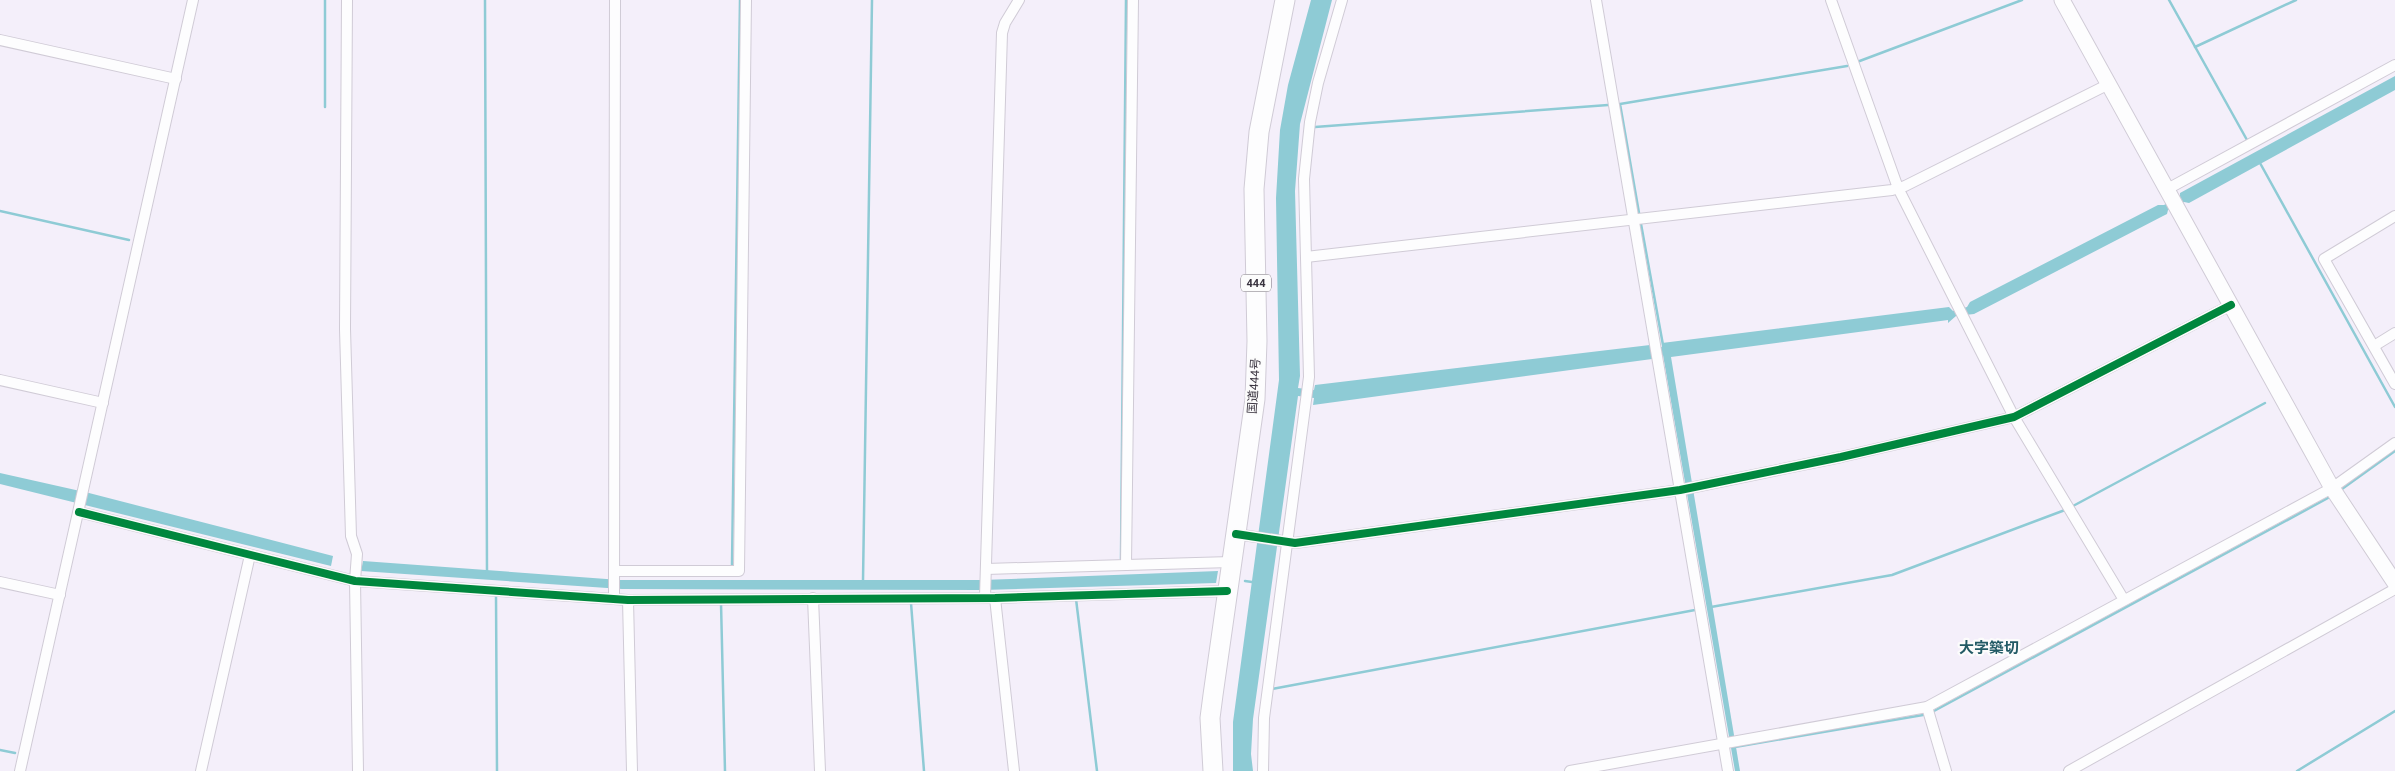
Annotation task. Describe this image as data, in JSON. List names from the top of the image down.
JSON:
{
  "streets": {
    "highway": ["444", "国道444号"]
  },
  "districts": ["大字築切"]
}
